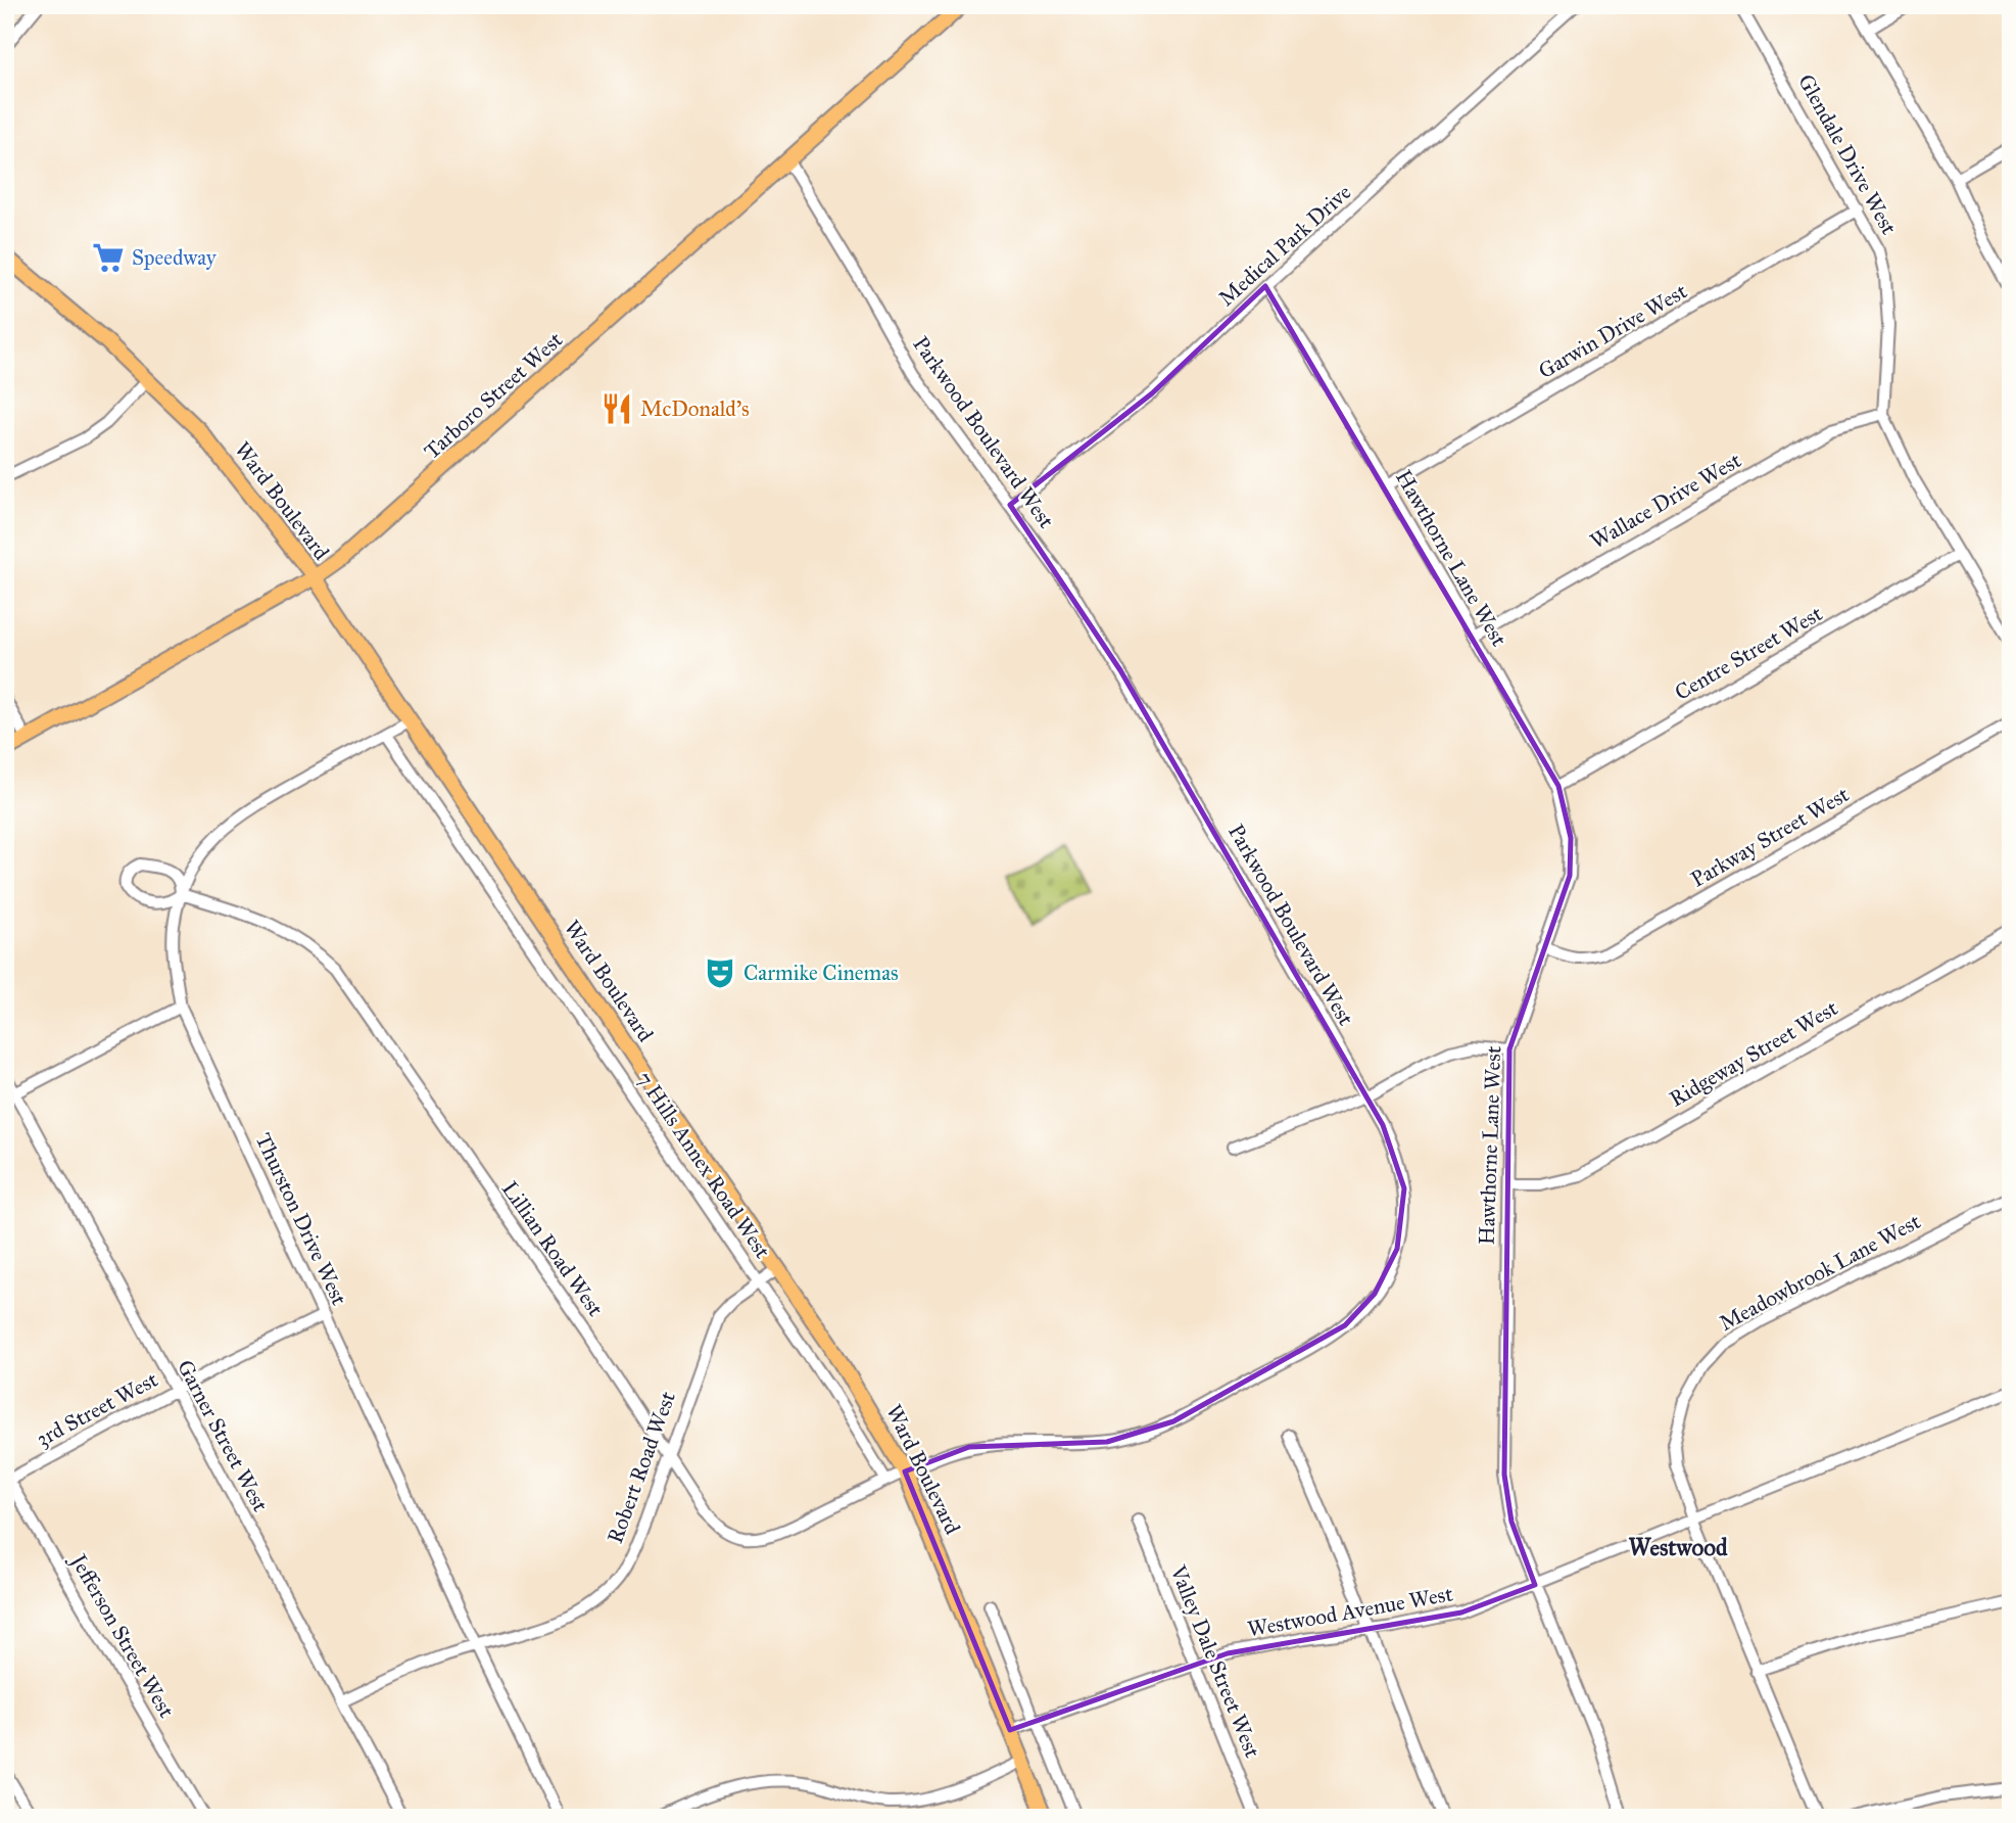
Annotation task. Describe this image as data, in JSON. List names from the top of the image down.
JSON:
{
  "streets": {
    "main road": ["Tarboro Street West", "Ward Boulevard"],
    "street": [
      "Glendale Drive West",
      "Medical Park Drive",
      "Garwin Drive West",
      "Parkwood Boulevard West",
      "Wallace Drive West",
      "Hawthorne Lane West",
      "Centre Street West",
      "Parkway Street West",
      "Ridgeway Street West",
      "7 Hills Annex Road West",
      "Thurston Drive West",
      "Lillian Road West",
      "Meadowbrook Lane West",
      "3rd Street West",
      "Garner Street West",
      "Robert Road West",
      "Westwood Avenue West",
      "Jefferson Street West",
      "Valley Dale Street West"
    ]
  },
  "crossings": [
    ["Glendale Drive West", "Garwin Drive West"],
    ["Glendale Drive West", "Wallace Drive West"],
    ["Glendale Drive West", "Centre Street West"],
    ["Medical Park Drive", "Parkwood Boulevard West"],
    ["Medical Park Drive", "Hawthorne Lane West"],
    ["Garwin Drive West", "Hawthorne Lane West"],
    ["Tarboro Street West", "Parkwood Boulevard West"],
    ["Tarboro Street West", "Ward Boulevard"],
    ["Parkwood Boulevard West", "Ward Boulevard"],
    ["Parkwood Boulevard West", "Lillian Road West"],
    ["Ward Boulevard", "Thurston Drive West"],
    ["Ward Boulevard", "Lillian Road West"],
    ["Ward Boulevard", "Robert Road West"],
    ["Ward Boulevard", "Westwood Avenue West"],
    ["Wallace Drive West", "Hawthorne Lane West"],
    ["Hawthorne Lane West", "Centre Street West"],
    ["Hawthorne Lane West", "Parkway Street West"],
    ["Hawthorne Lane West", "Ridgeway Street West"],
    ["Hawthorne Lane West", "Westwood Avenue West"],
    ["7 Hills Annex Road West", "Thurston Drive West"],
    ["7 Hills Annex Road West", "Lillian Road West"],
    ["7 Hills Annex Road West", "Robert Road West"],
    ["Thurston Drive West", "Lillian Road West"],
    ["Thurston Drive West", "3rd Street West"],
    ["Thurston Drive West", "Robert Road West"],
    ["Lillian Road West", "Robert Road West"],
    ["Meadowbrook Lane West", "Westwood Avenue West"],
    ["3rd Street West", "Garner Street West"],
    ["3rd Street West", "Jefferson Street West"],
    ["Garner Street West", "Robert Road West"],
    ["Westwood Avenue West", "Valley Dale Street West"]
  ],
  "districts": ["Westwood"],
  "places": {
    "supermarket": ["Speedway"],
    "restaurant": ["McDonald's"],
    "theatre": ["Carmike Cinemas"]
  }
}
